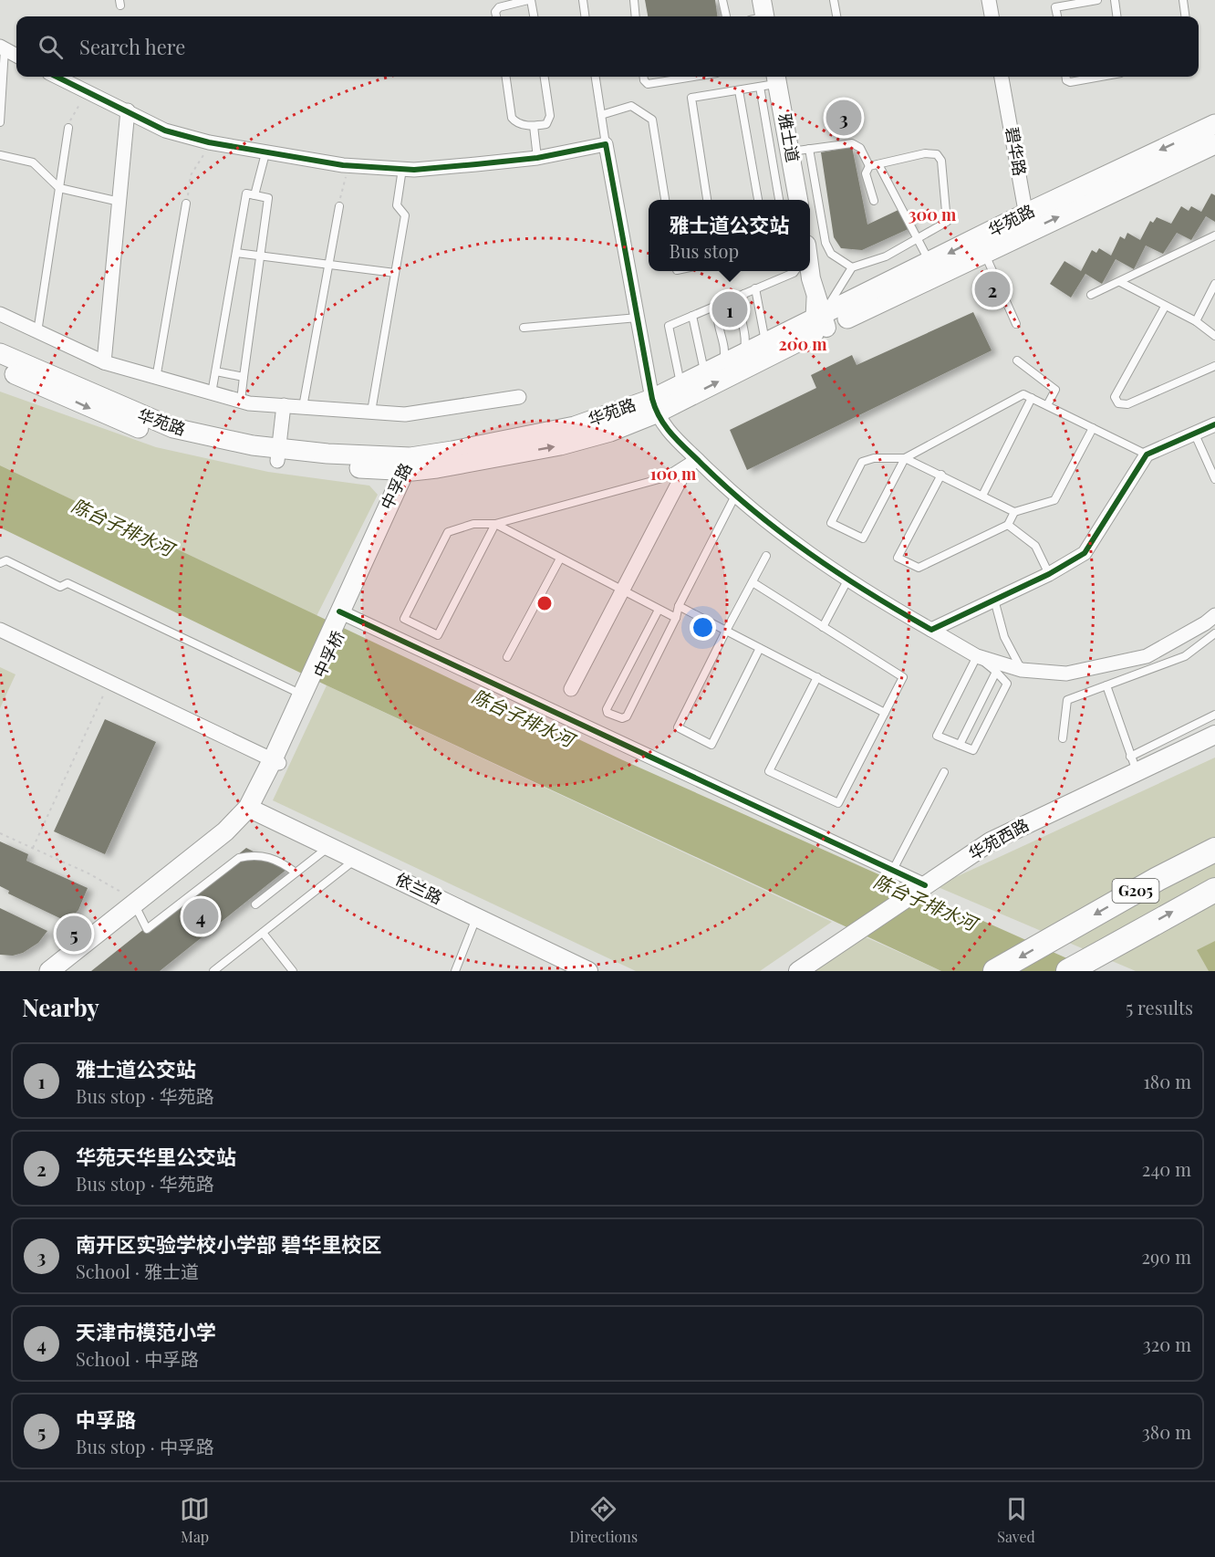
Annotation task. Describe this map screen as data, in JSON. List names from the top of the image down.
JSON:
{
  "streets": {
    "highway": ["G205"],
    "main road": ["华苑路", "中孚路", "中孚桥"],
    "street": [
      "雅士道",
      "碧华路",
      "华苑西路",
      "依兰路"
    ]
  },
  "crossings": [
    ["碧华路", "华苑路"],
    ["华苑路", "中孚路"],
    ["中孚路", "中孚桥"]
  ],
  "water": ["陈台子排水河"],
  "page": {
    "search": "Search here",
    "pins": [
      "3",
      "2",
      "1",
      "4",
      "5"
    ],
    "popup": ["雅士道公交站", "Bus stop"],
    "heading": ["Nearby", "5 results"],
    "list": [
      {
        "mark": "1",
        "name": "雅士道公交站",
        "note": "Bus stop · 华苑路",
        "value": "180 m"
      },
      {
        "mark": "2",
        "name": "华苑天华里公交站",
        "note": "Bus stop · 华苑路",
        "value": "240 m"
      },
      {
        "mark": "3",
        "name": "南开区实验学校小学部 碧华里校区",
        "note": "School · 雅士道",
        "value": "290 m"
      },
      {
        "mark": "4",
        "name": "天津市模范小学",
        "note": "School · 中孚路",
        "value": "320 m"
      },
      {
        "mark": "5",
        "name": "中孚路",
        "note": "Bus stop · 中孚路",
        "value": "380 m"
      }
    ],
    "nav": ["Map", "Directions", "Saved"]
  },
  "rings": ["300 m", "200 m", "100 m"]
}
